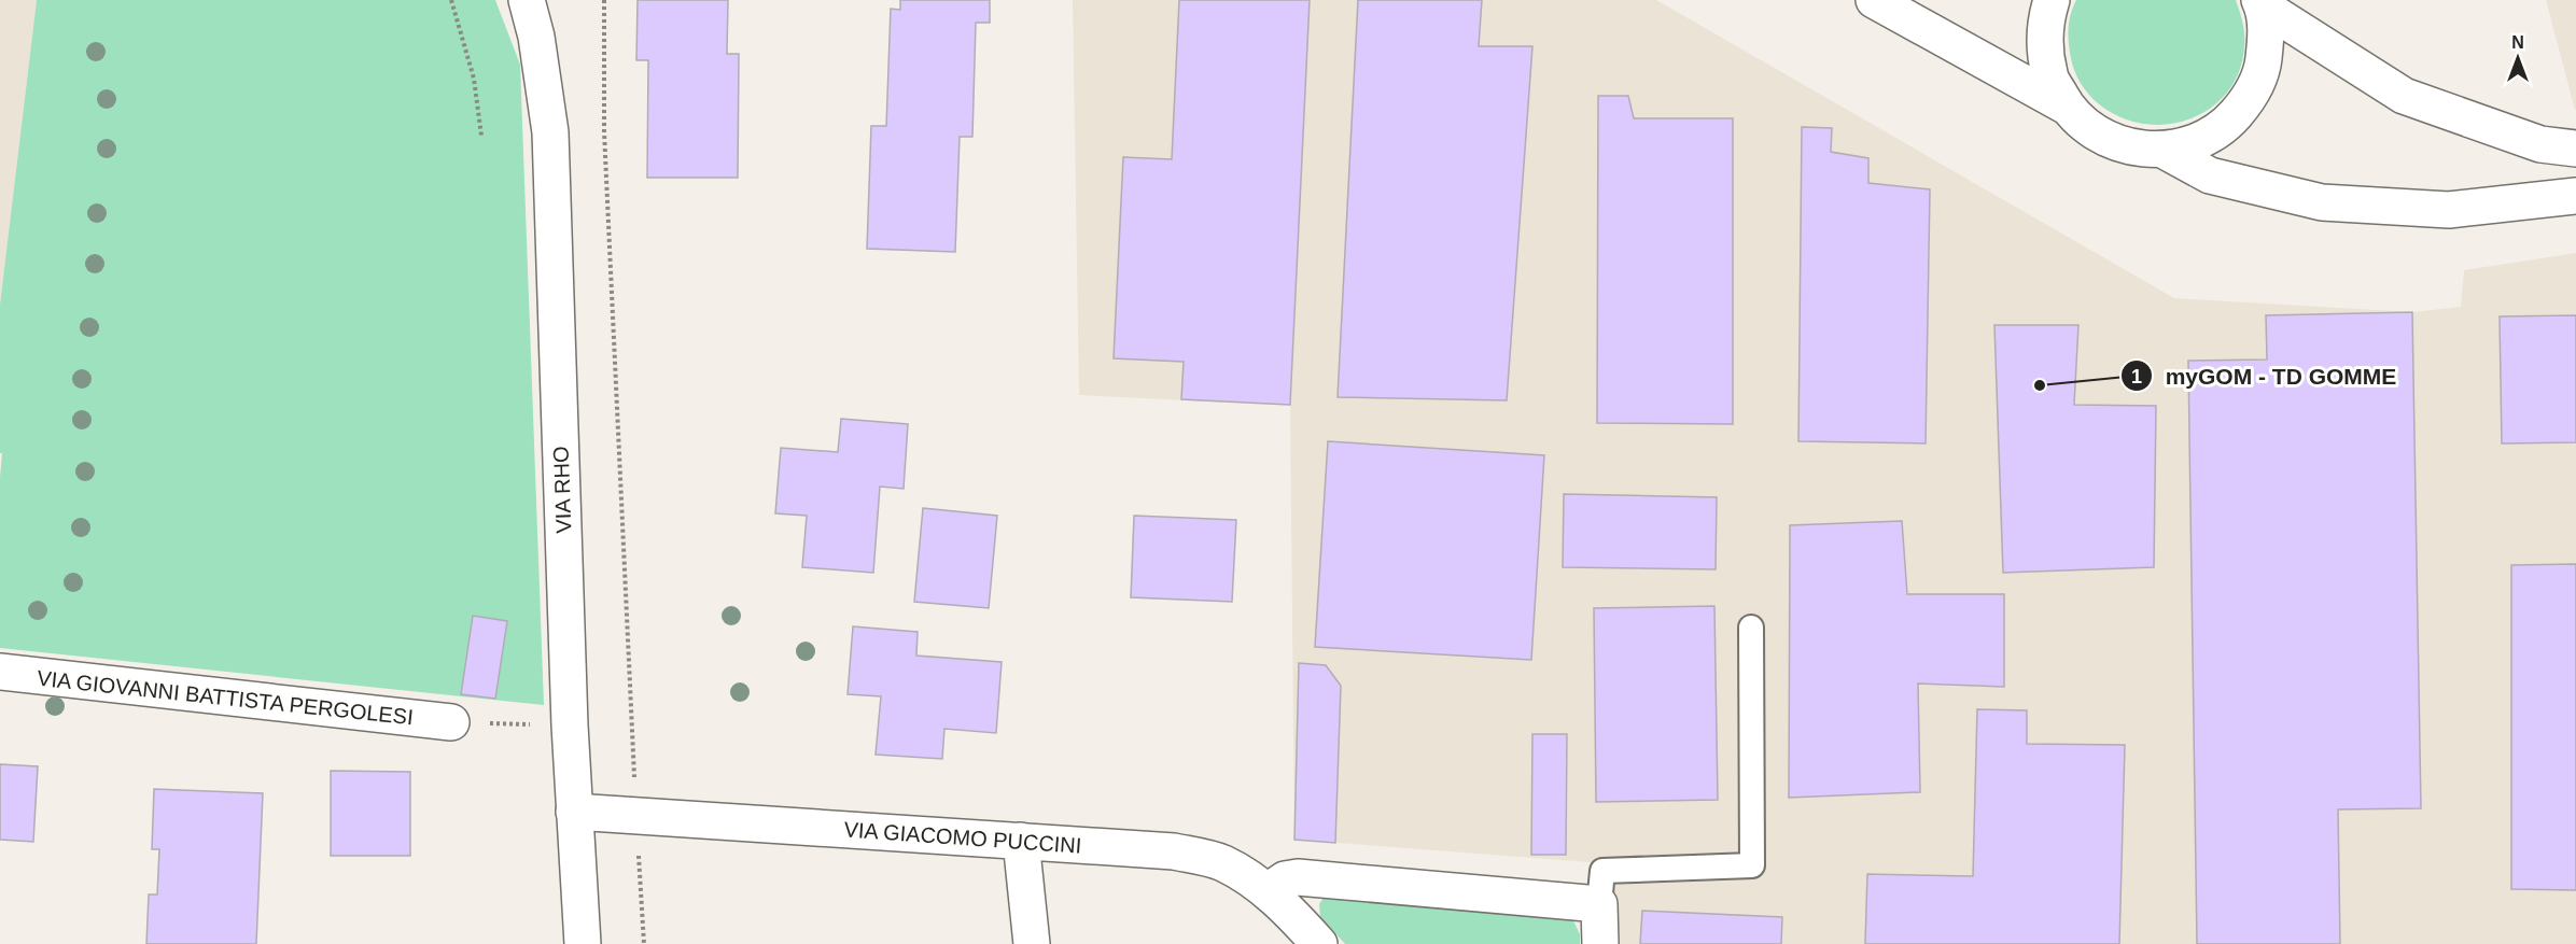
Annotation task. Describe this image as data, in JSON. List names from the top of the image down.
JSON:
{
  "streets": {
    "main road": ["VIA RHO", "VIA GIOVANNI BATTISTA PERGOLESI", "VIA GIACOMO PUCCINI"]
  },
  "crossings": [
    ["VIA RHO", "VIA GIACOMO PUCCINI"]
  ],
  "places": ["myGOM - TD GOMME"],
  "north": "top"
}
